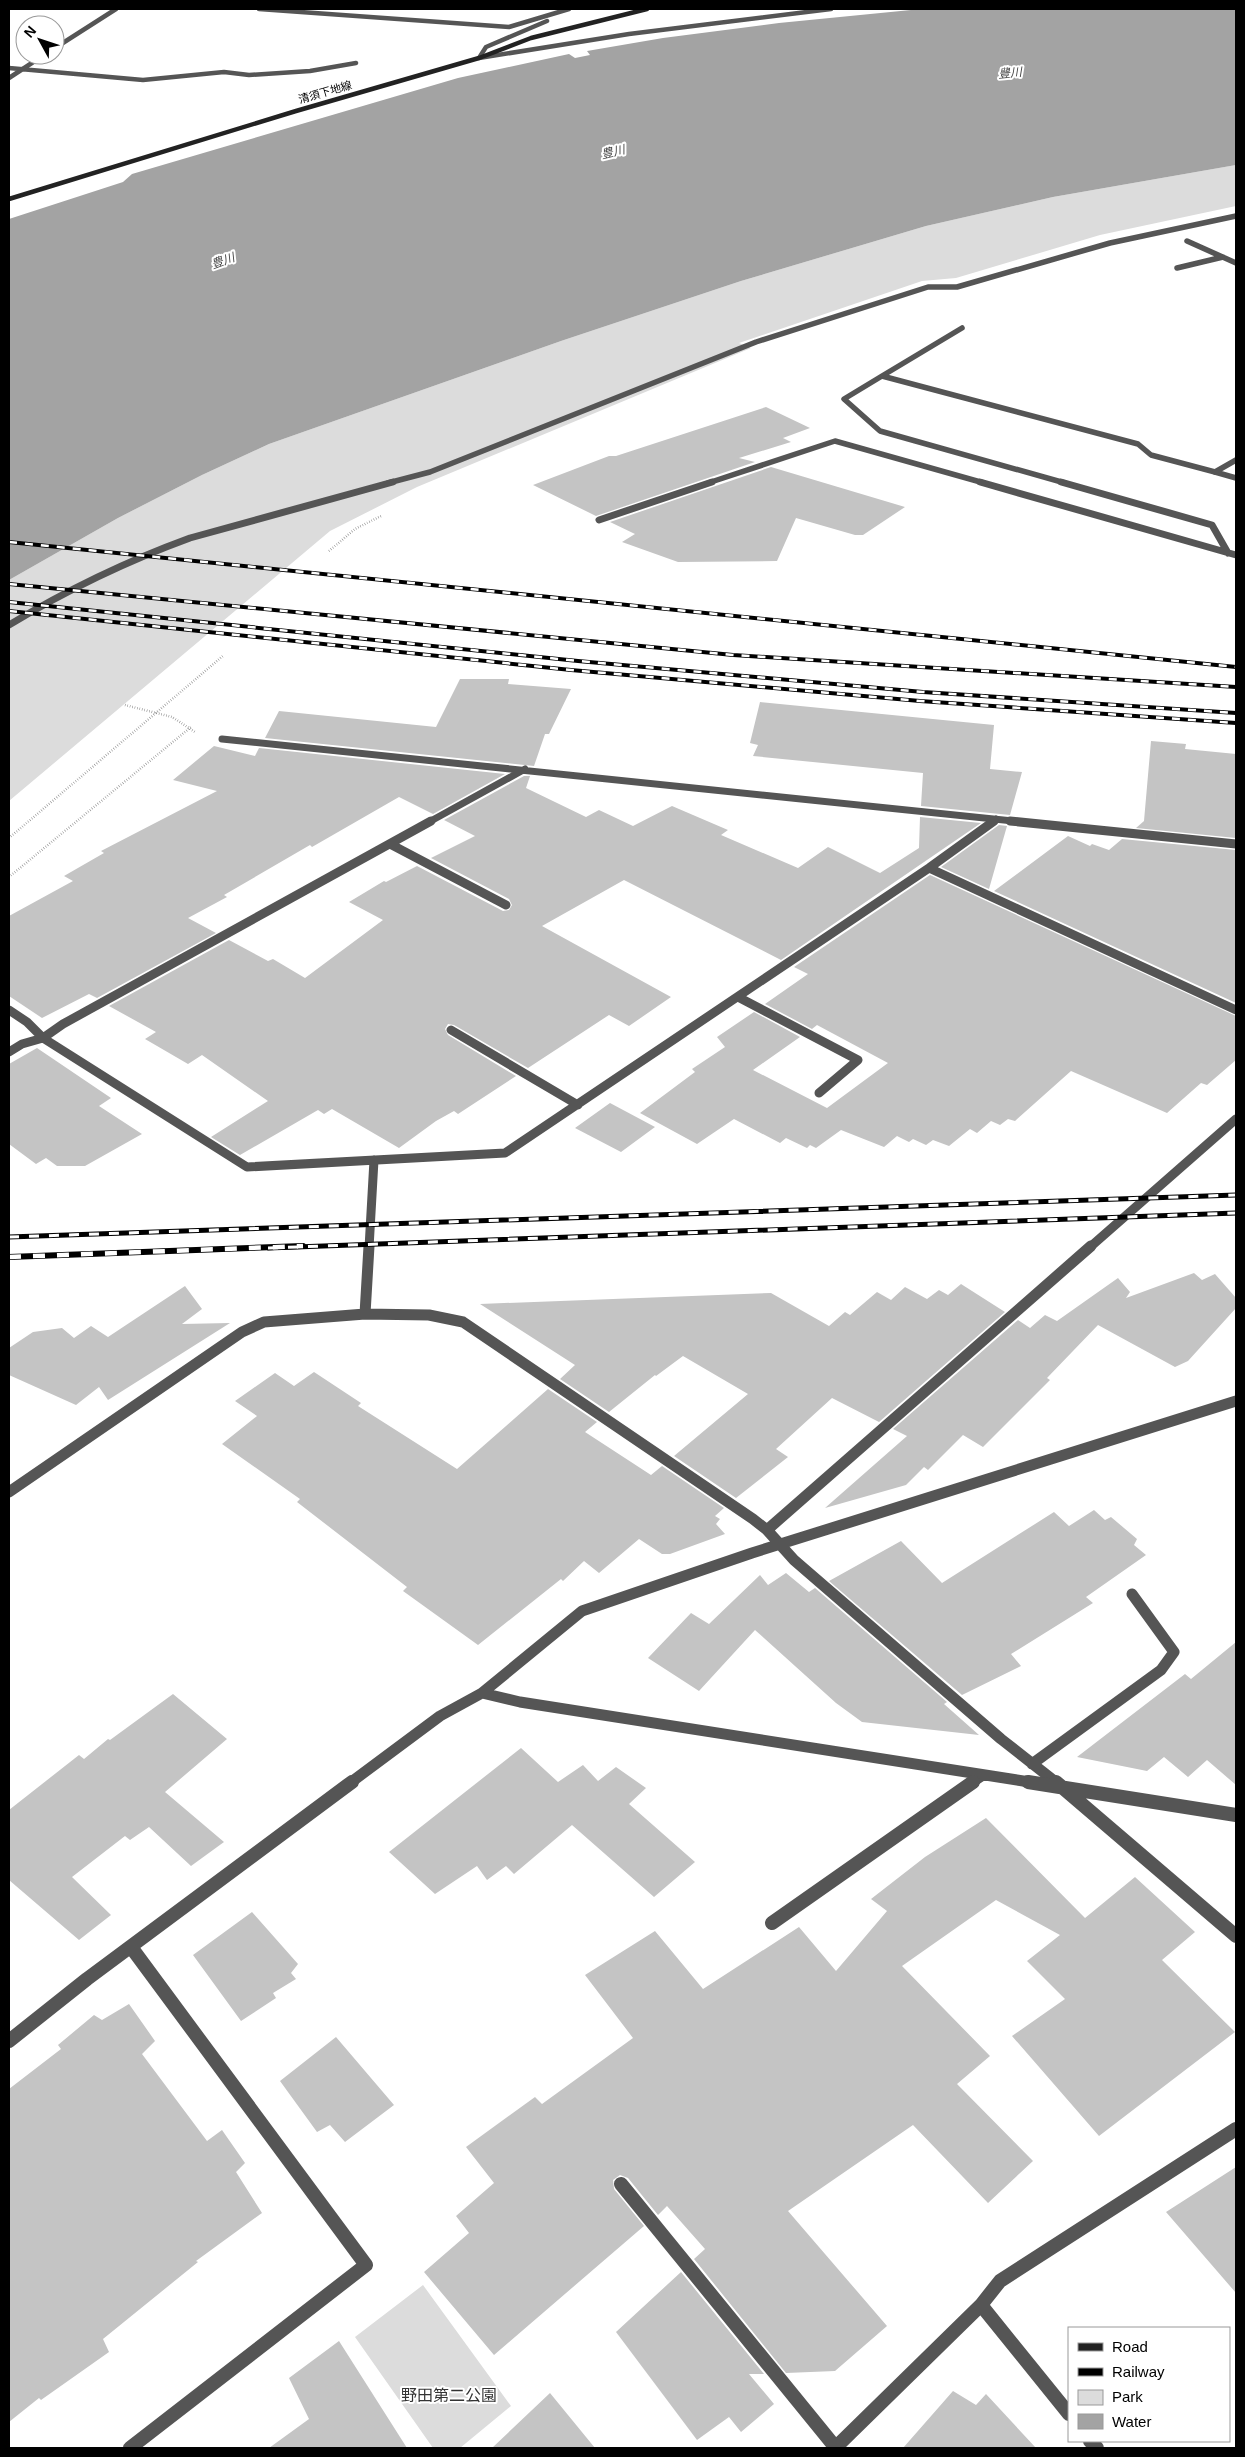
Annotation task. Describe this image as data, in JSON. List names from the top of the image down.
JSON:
{
  "streets": {
    "main road": ["清須下地線"]
  },
  "water": ["豊川"],
  "parks": ["野田第二公園"],
  "legend": [
    "Road",
    "Railway",
    "Park",
    "Water"
  ],
  "north": "top left"
}
